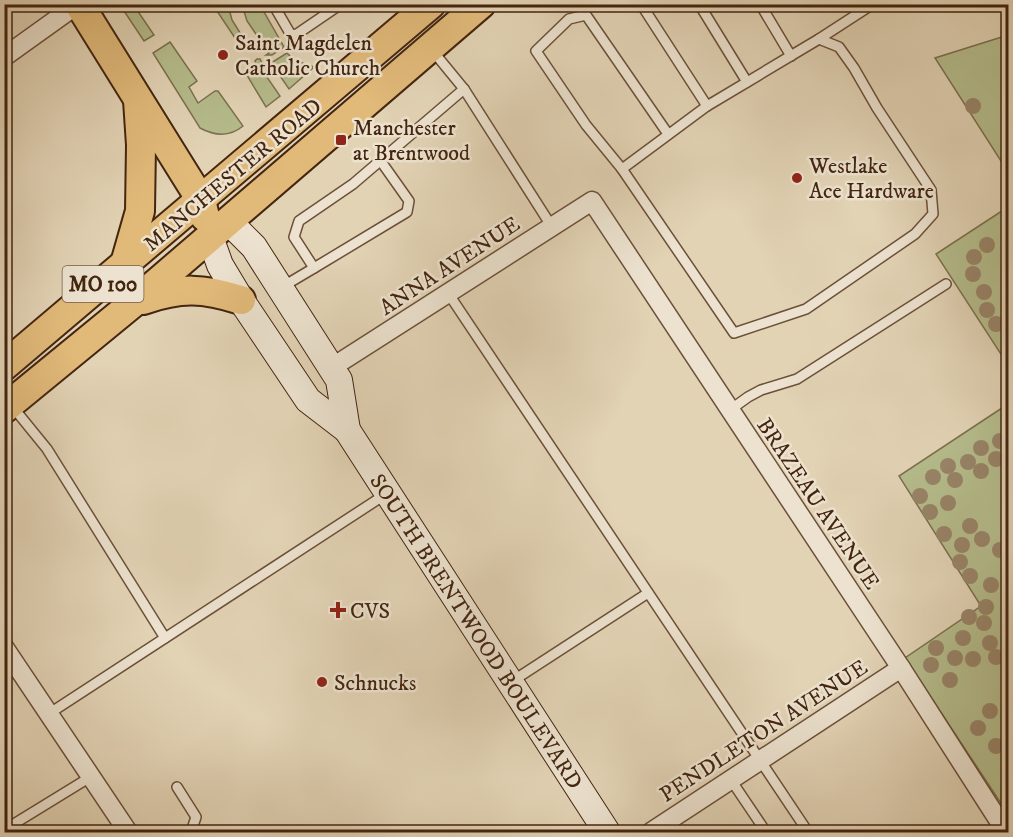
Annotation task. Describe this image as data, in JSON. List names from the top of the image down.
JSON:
{
  "streets": {
    "main road": ["MANCHESTER ROAD", "MO 100", "SOUTH BRENTWOOD BOULEVARD"],
    "street": ["ANNA AVENUE", "BRAZEAU AVENUE", "PENDLETON AVENUE"]
  },
  "crossings": [
    ["MANCHESTER ROAD", "SOUTH BRENTWOOD BOULEVARD"],
    ["ANNA AVENUE", "BRAZEAU AVENUE"],
    ["ANNA AVENUE", "SOUTH BRENTWOOD BOULEVARD"],
    ["BRAZEAU AVENUE", "PENDLETON AVENUE"]
  ],
  "places": {
    "other": ["Saint Magdelen Catholic Church", "Westlake Ace Hardware", "Schnucks"],
    "transit": ["Manchester at Brentwood"],
    "health": ["CVS"]
  }
}
